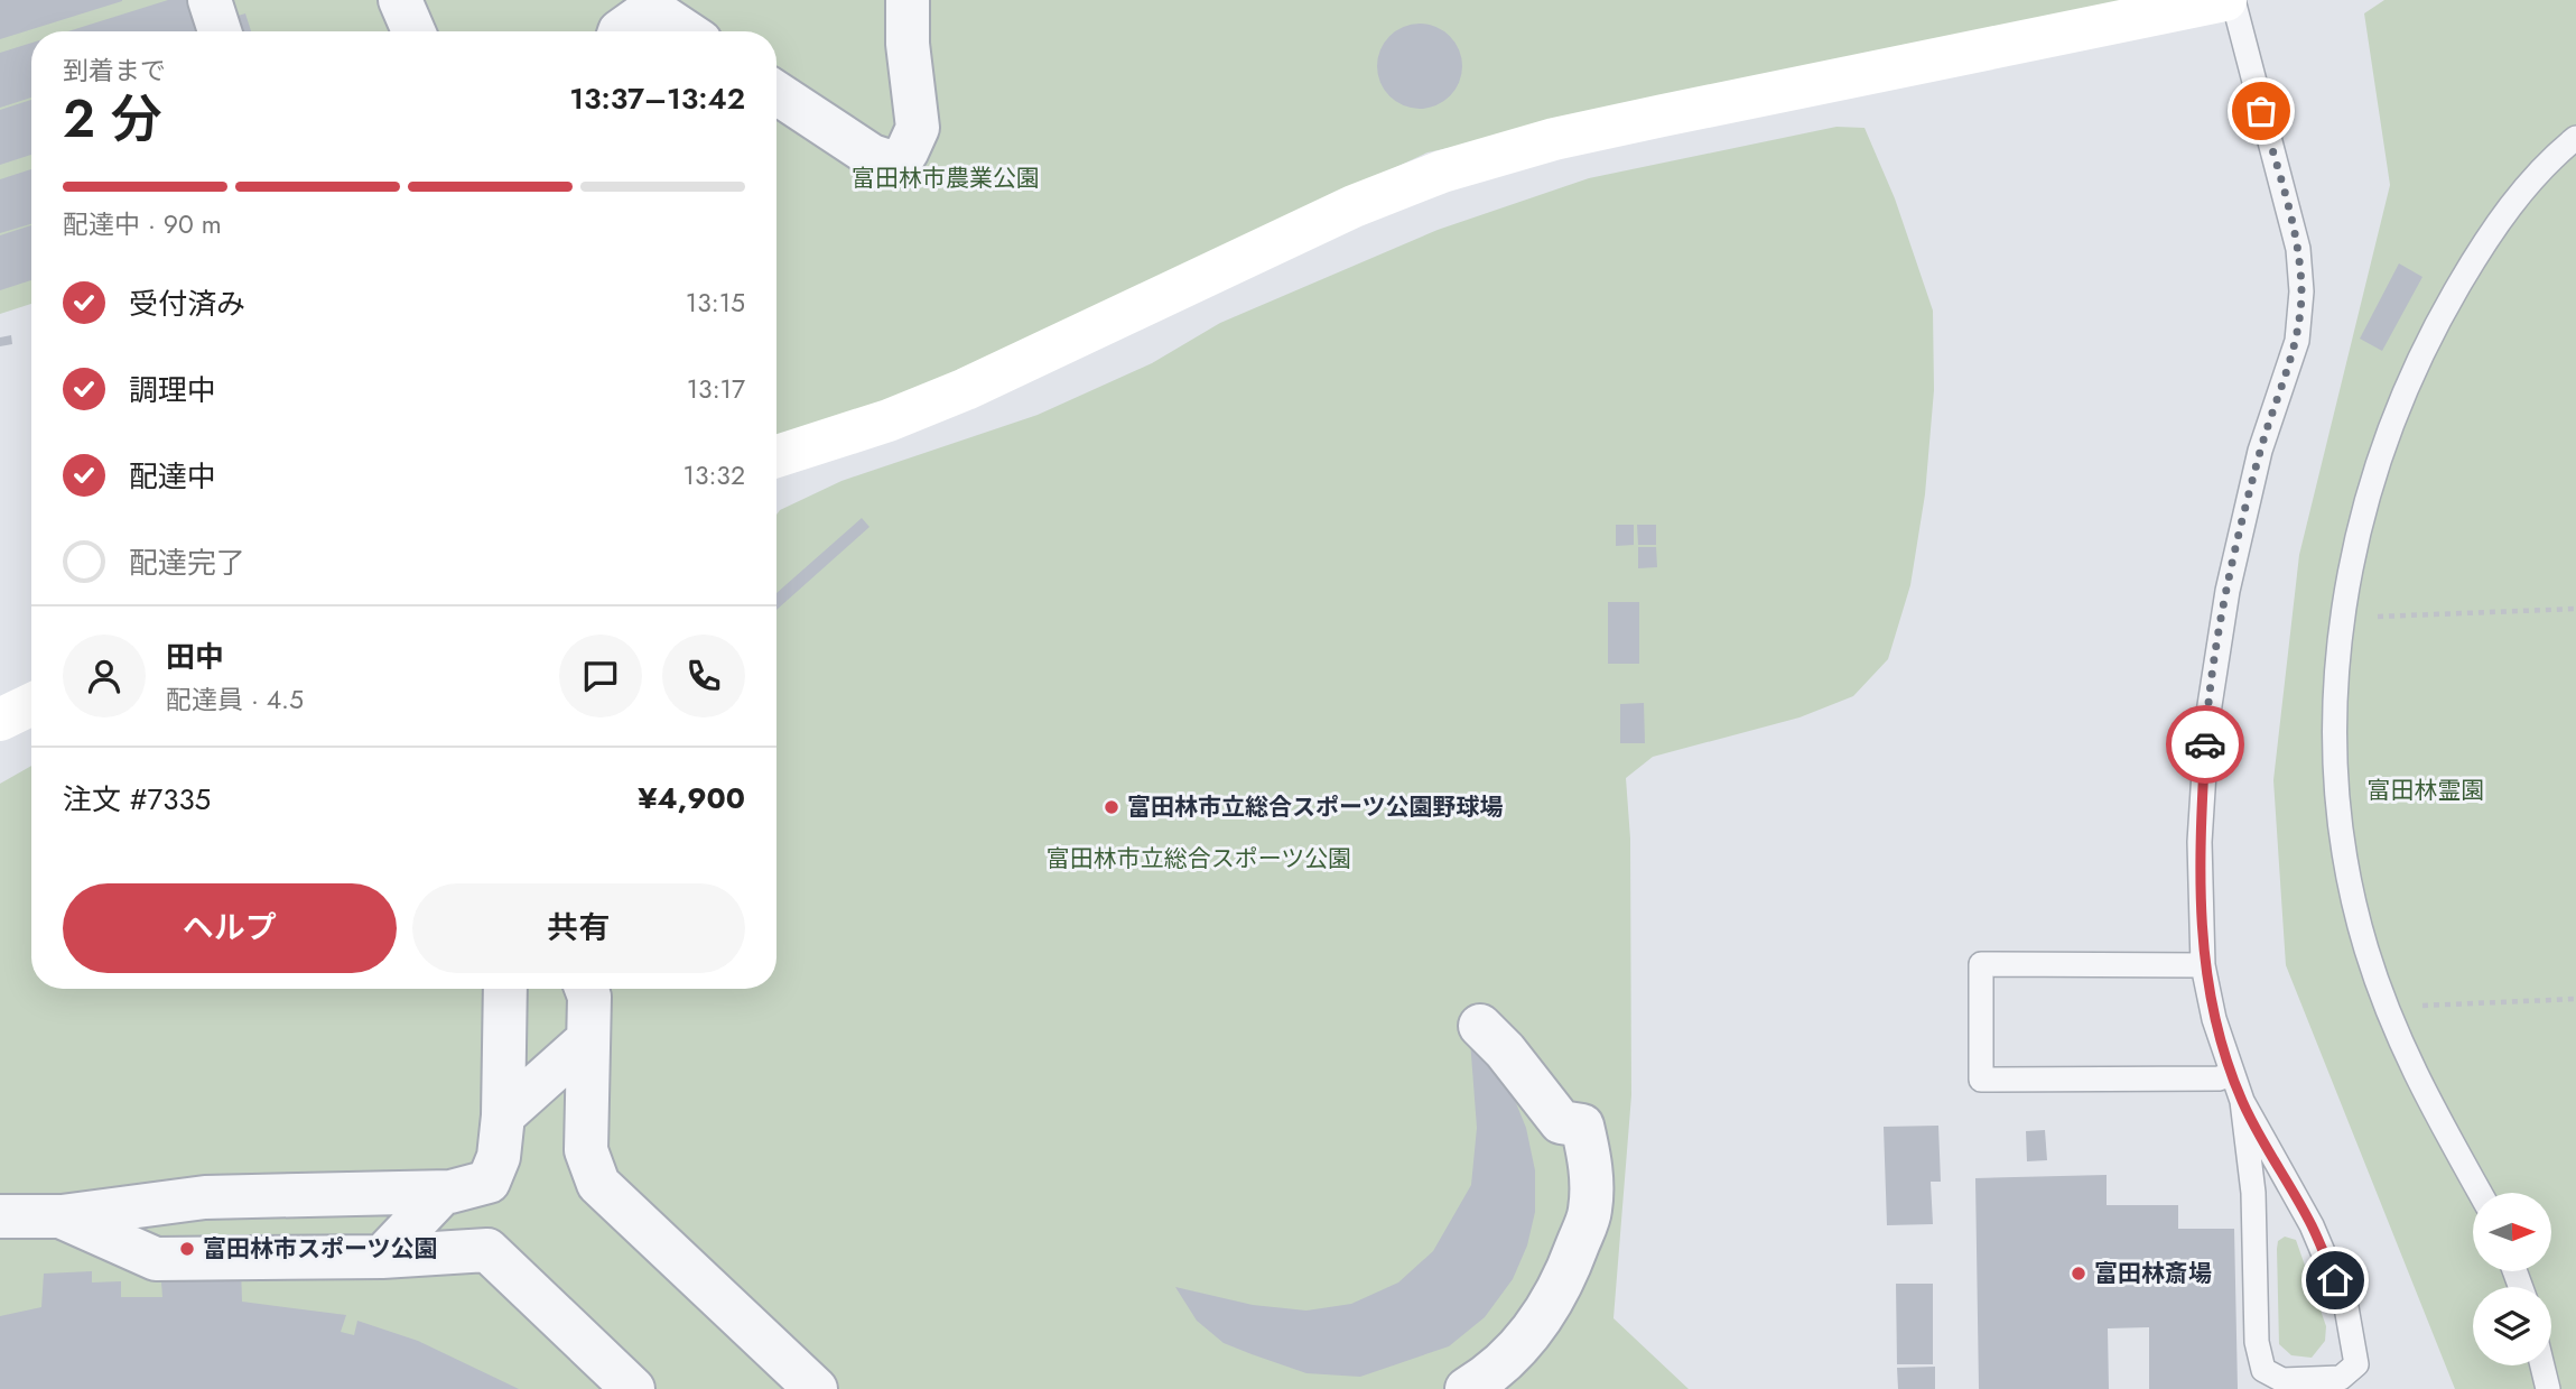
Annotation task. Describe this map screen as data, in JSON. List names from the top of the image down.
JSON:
{
  "parks": ["富田林市農業公園", "富田林霊園", "富田林市立総合スポーツ公園"],
  "places": ["富田林市立総合スポーツ公園野球場", "富田林市スポーツ公園", "富田林斎場"],
  "north": "right",
  "page": {
    "heading": ["2 分", "到着まで", "13:37–13:42"],
    "panel": [
      "田中",
      "配達員 · 4.5",
      "注文 #7335",
      "¥4,900"
    ],
    "bar": "配達中 · 90 m",
    "list": [
      ["受付済み", "13:15"],
      ["調理中", "13:17"],
      ["配達中", "13:32"],
      "配達完了"
    ],
    "buttons": ["ヘルプ", "共有"]
  }
}
